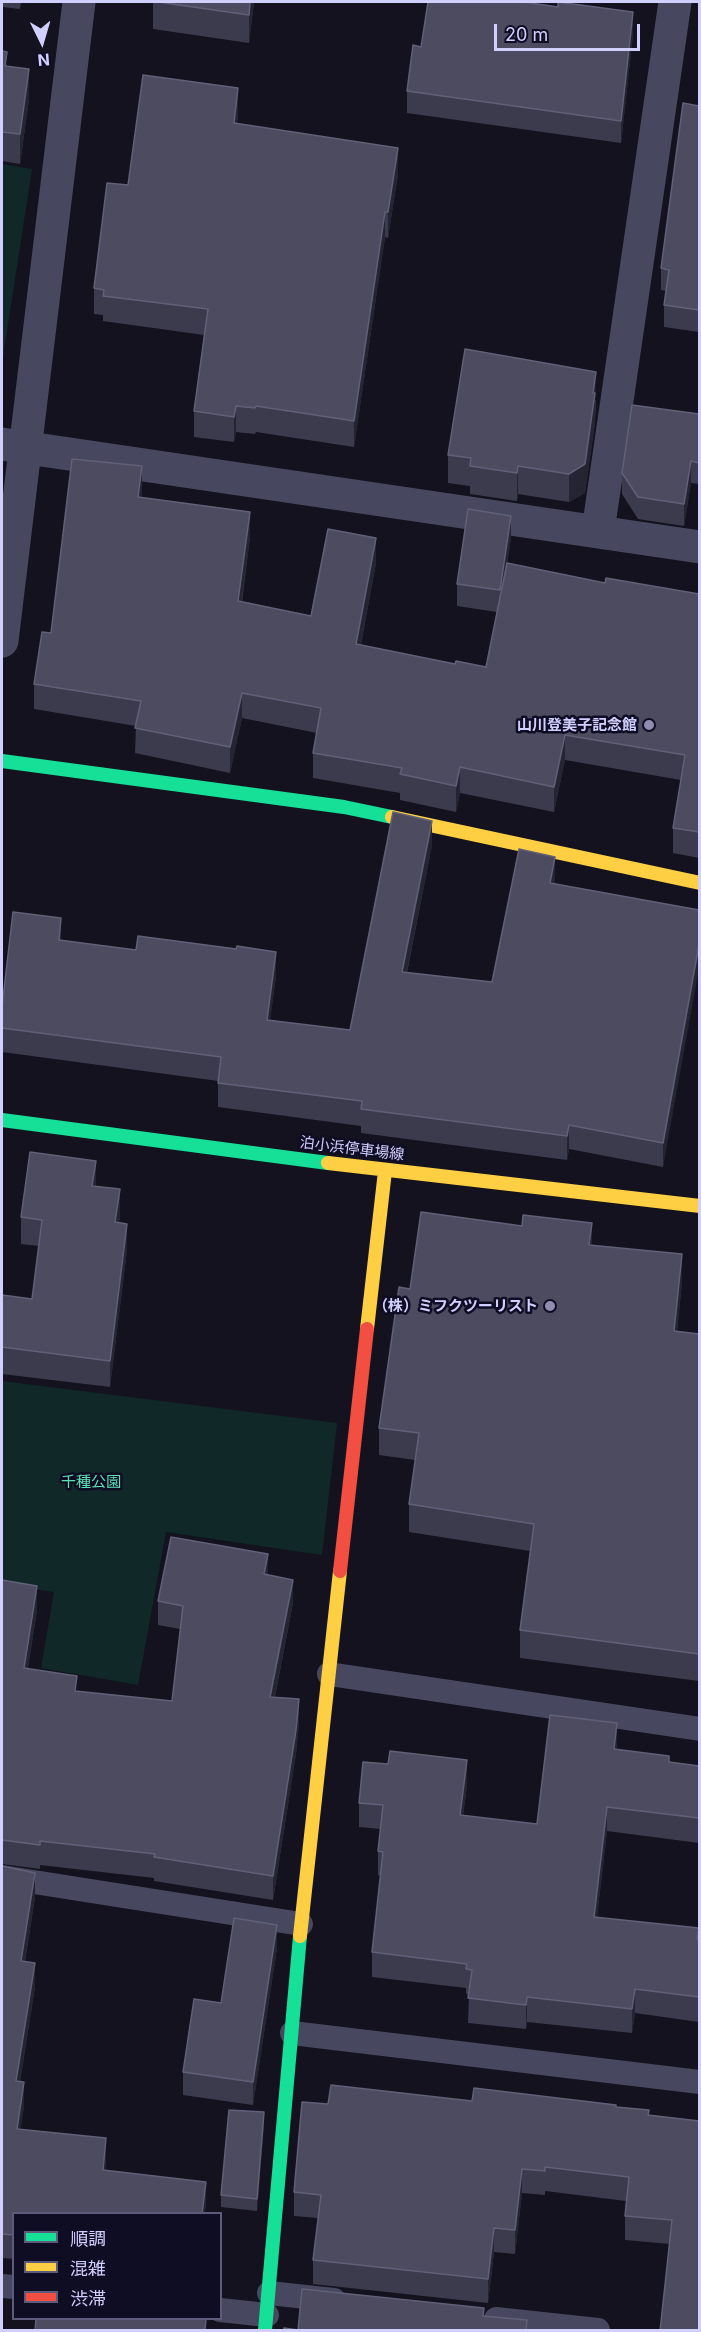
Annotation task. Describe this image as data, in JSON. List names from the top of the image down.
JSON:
{
  "streets": {
    "street": ["泊小浜停車場線"]
  },
  "parks": ["千種公園"],
  "places": ["山川登美子記念館", "（株）ミフクツーリスト"],
  "legend": ["順調", "混雑", "渋滞"],
  "scale_bar": "20 m",
  "north": "bottom"
}
